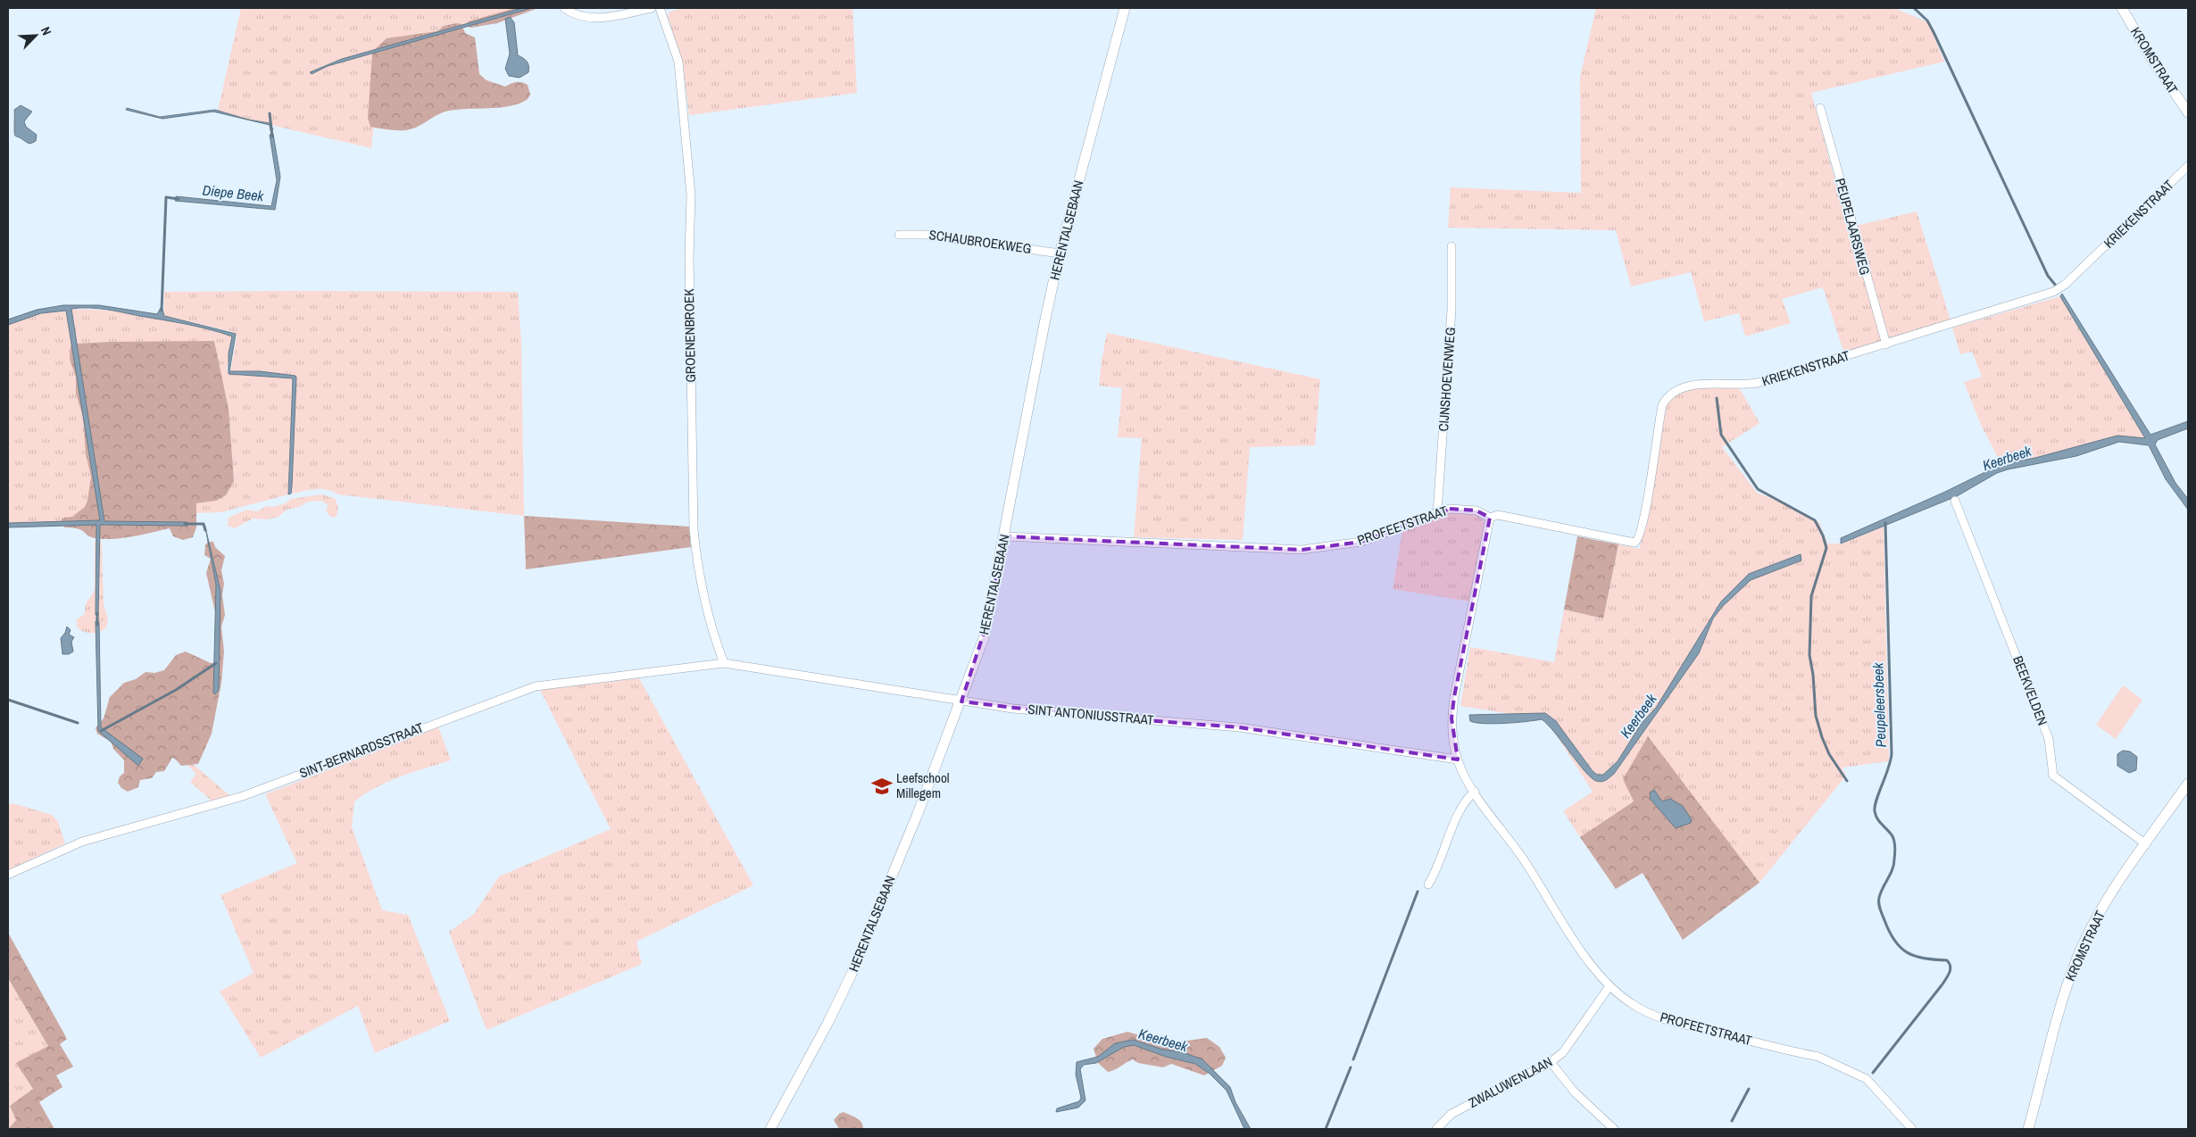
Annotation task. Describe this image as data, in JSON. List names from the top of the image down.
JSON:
{
  "streets": {
    "street": [
      "KROMSTRAAT",
      "KRIEKENSTRAAT",
      "PEUPELAARSWEG",
      "HERENTALSEBAAN",
      "SCHAUBROEKWEG",
      "GROENENBROEK",
      "CIJNSHOEVENWEG",
      "PROFEETSTRAAT",
      "BEEKVELDEN",
      "SINT ANTONIUSSTRAAT",
      "SINT-BERNARDSSTRAAT",
      "ZWALUWENLAAN"
    ]
  },
  "crossings": [
    ["KROMSTRAAT", "BEEKVELDEN"],
    ["KRIEKENSTRAAT", "PEUPELAARSWEG"],
    ["KRIEKENSTRAAT", "PROFEETSTRAAT"],
    ["HERENTALSEBAAN", "SCHAUBROEKWEG"],
    ["HERENTALSEBAAN", "PROFEETSTRAAT"],
    ["HERENTALSEBAAN", "SINT ANTONIUSSTRAAT"],
    ["GROENENBROEK", "SINT ANTONIUSSTRAAT"],
    ["GROENENBROEK", "SINT-BERNARDSSTRAAT"],
    ["CIJNSHOEVENWEG", "PROFEETSTRAAT"],
    ["PROFEETSTRAAT", "SINT ANTONIUSSTRAAT"],
    ["PROFEETSTRAAT", "ZWALUWENLAAN"],
    ["SINT ANTONIUSSTRAAT", "SINT-BERNARDSSTRAAT"]
  ],
  "water": ["Diepe Beek", "Keerbeek", "Peupeleersbeek"],
  "places": {
    "school or university": ["Leefschool Millegem"]
  },
  "north": "top right"
}
